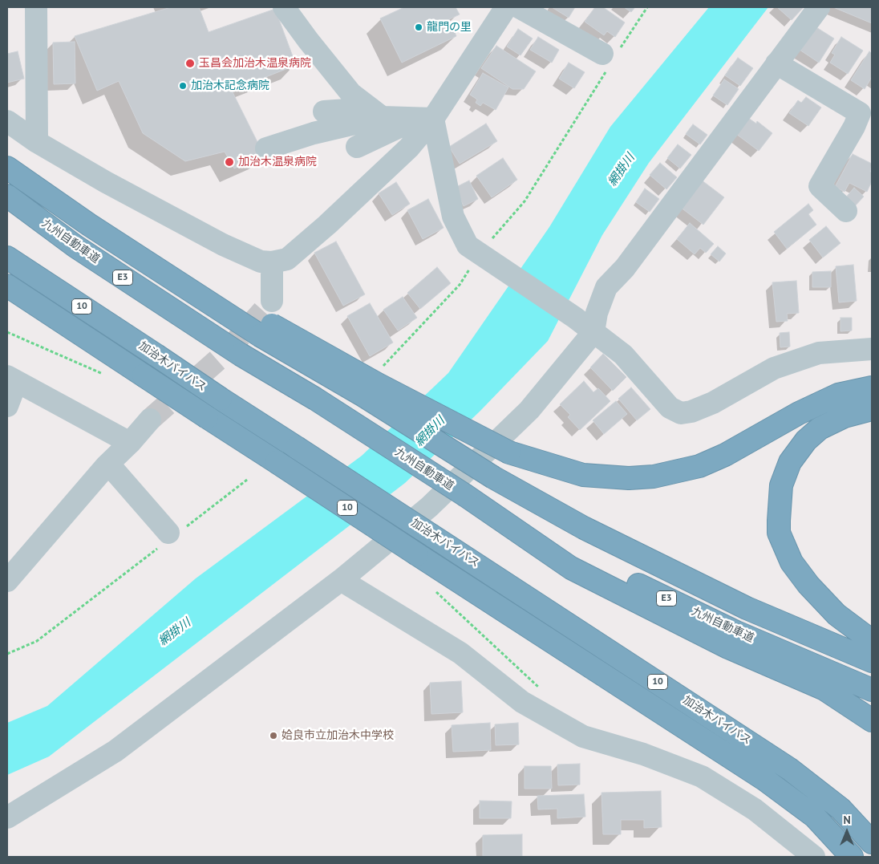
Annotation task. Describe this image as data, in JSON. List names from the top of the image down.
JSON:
{
  "streets": {
    "highway": [
      "九州自動車道",
      "E3",
      "10",
      "加治木バイパス"
    ]
  },
  "water": ["網掛川"],
  "places": [
    "龍門の里",
    "玉昌会加治木温泉病院",
    "加治木記念病院",
    "加治木温泉病院",
    "姶良市立加治木中学校"
  ],
  "north": "top"
}
